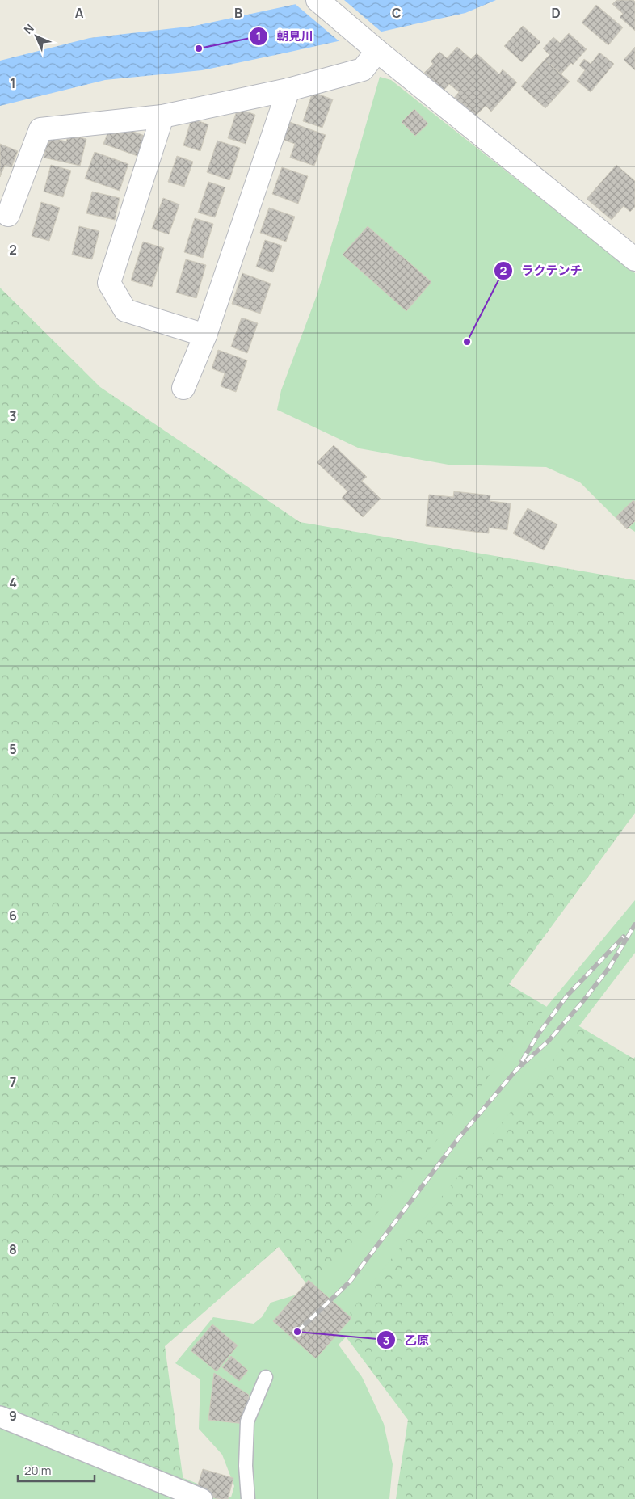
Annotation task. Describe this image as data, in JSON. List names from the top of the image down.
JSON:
{
  "places": ["朝見川", "ラクテンチ", "乙原"],
  "scale_bar": "20 m",
  "north": "top left",
  "grid": {
    "columns": [
      "A",
      "B",
      "C",
      "D"
    ],
    "rows": [
      "1",
      "2",
      "3",
      "4",
      "5",
      "6",
      "7",
      "8",
      "9"
    ]
  }
}
